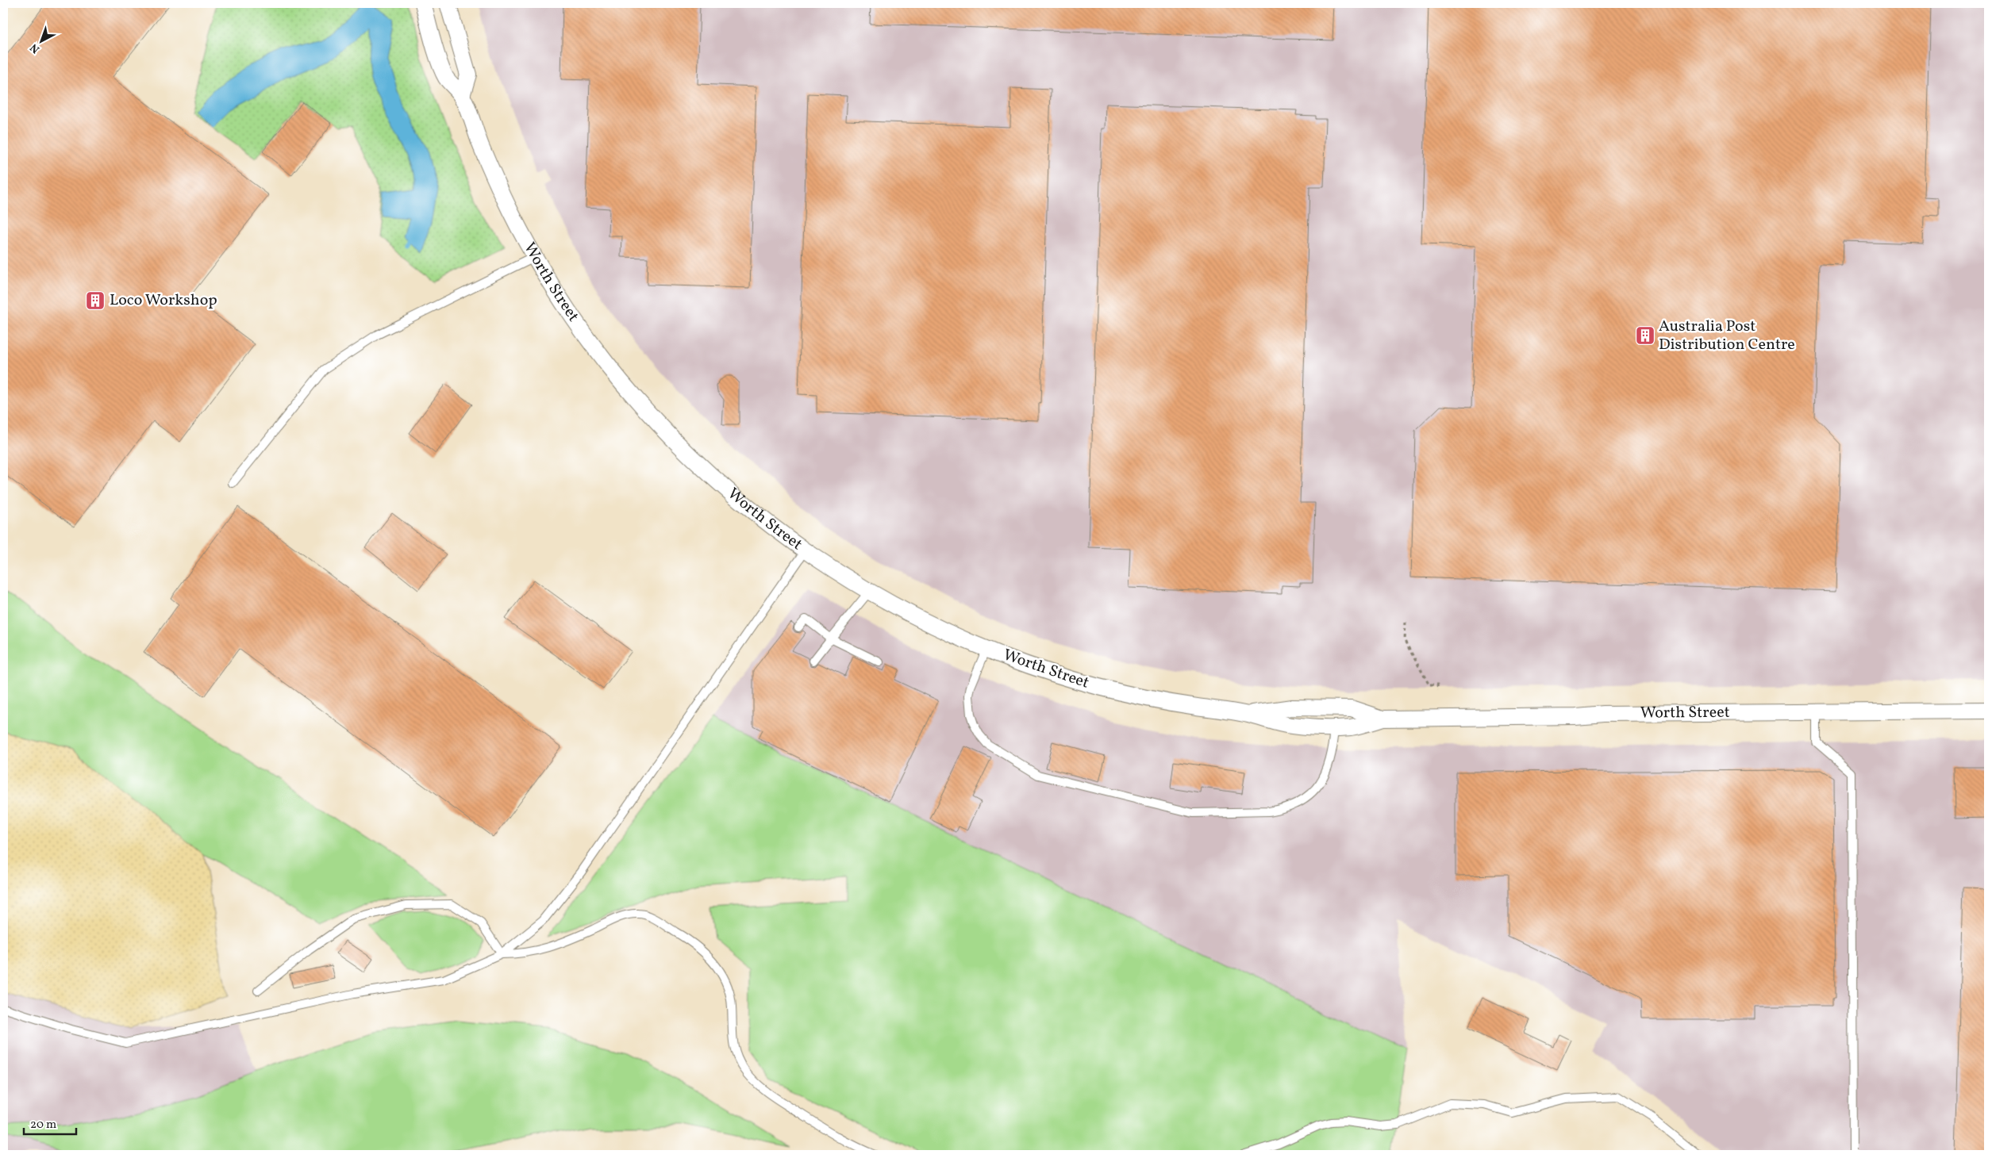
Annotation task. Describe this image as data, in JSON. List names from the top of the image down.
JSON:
{
  "streets": {
    "street": ["Worth Street"]
  },
  "places": {
    "building": ["Loco Workshop", "Australia Post Distribution Centre"]
  },
  "scale_bar": "20 m",
  "north": "bottom left"
}
